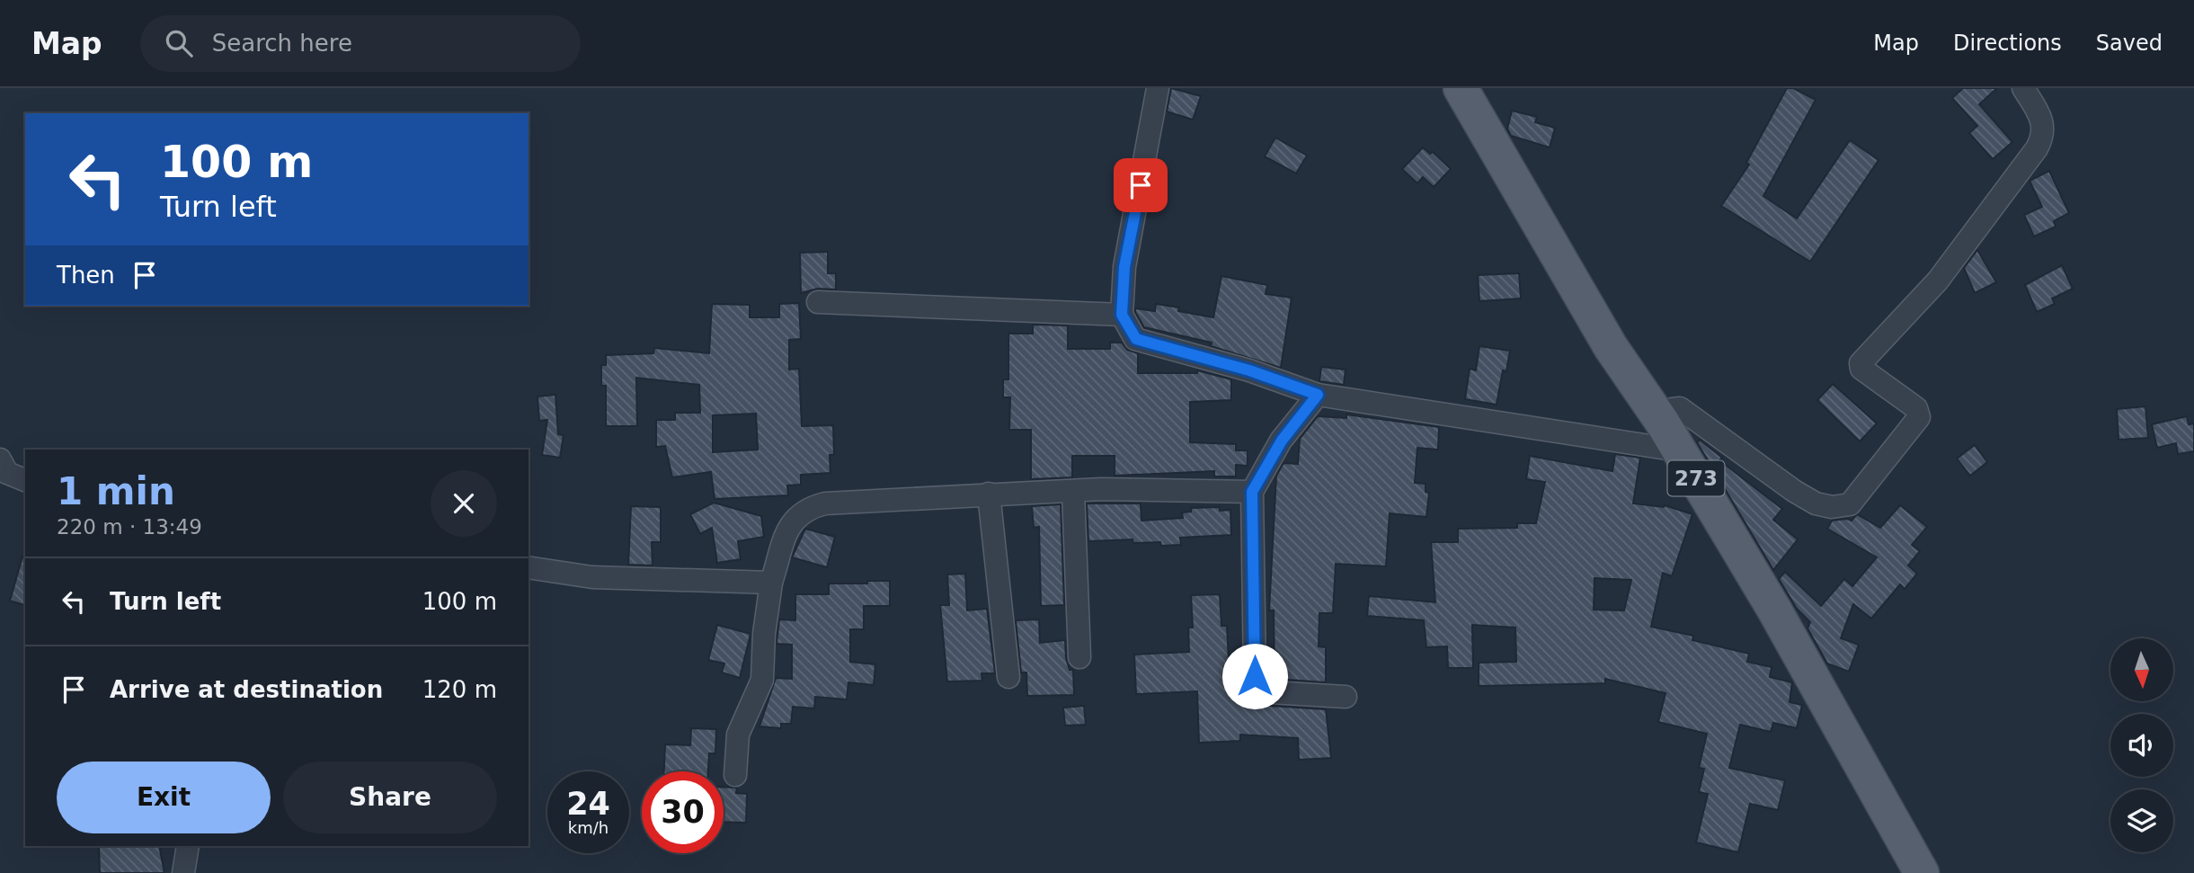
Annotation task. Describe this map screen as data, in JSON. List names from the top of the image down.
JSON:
{
  "streets": {
    "main road": ["273"]
  },
  "north": "bottom",
  "page": {
    "header": "Map",
    "search": "Search here",
    "nav": ["Map", "Directions", "Saved"],
    "turn": ["100 m", "Turn left"],
    "then": "Then",
    "heading": ["1 min", "220 m · 13:49"],
    "list": [
      {
        "name": "Turn left",
        "value": "100 m"
      },
      {
        "name": "Arrive at destination",
        "value": "120 m"
      }
    ],
    "buttons": ["Exit", "Share"],
    "speed": "24 km/h",
    "limit": "30"
  }
}
